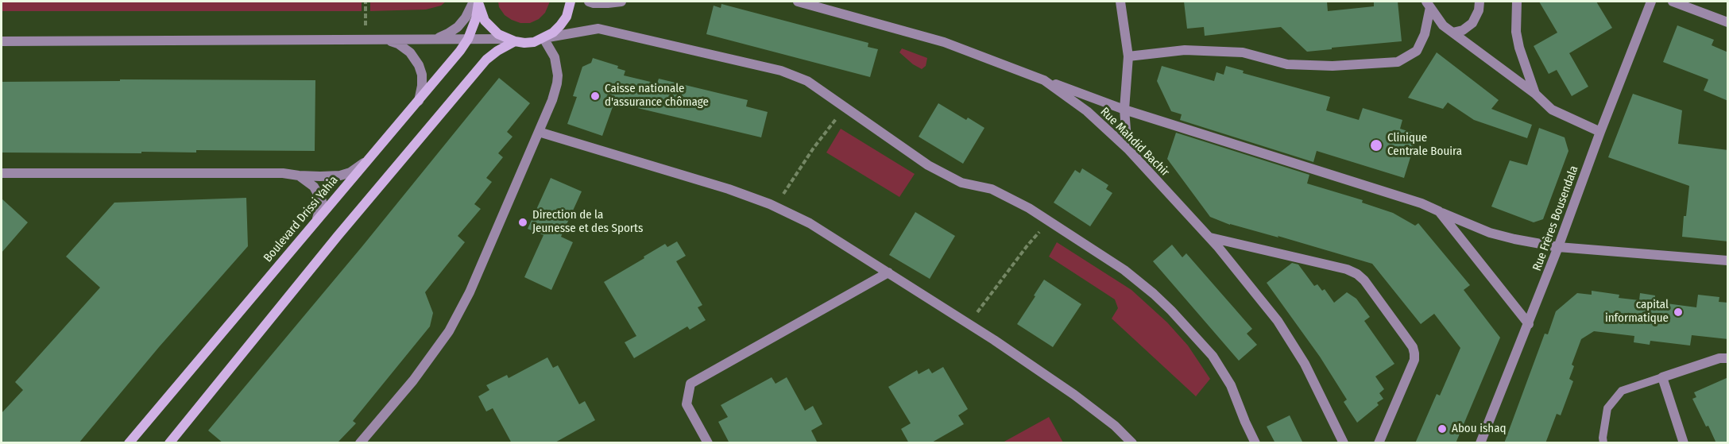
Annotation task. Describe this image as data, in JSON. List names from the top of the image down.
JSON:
{
  "streets": {
    "main road": ["Boulevard Drissi Yahia"],
    "street": ["Rue Mahdid Bachir", "Rue Frères Bousendala"]
  },
  "places": [
    "Caisse nationale d'assurance chômage",
    "Clinique Centrale Bouira",
    "Direction de la Jeunesse et des Sports",
    "capital informatique",
    "Abou ishaq"
  ]
}
